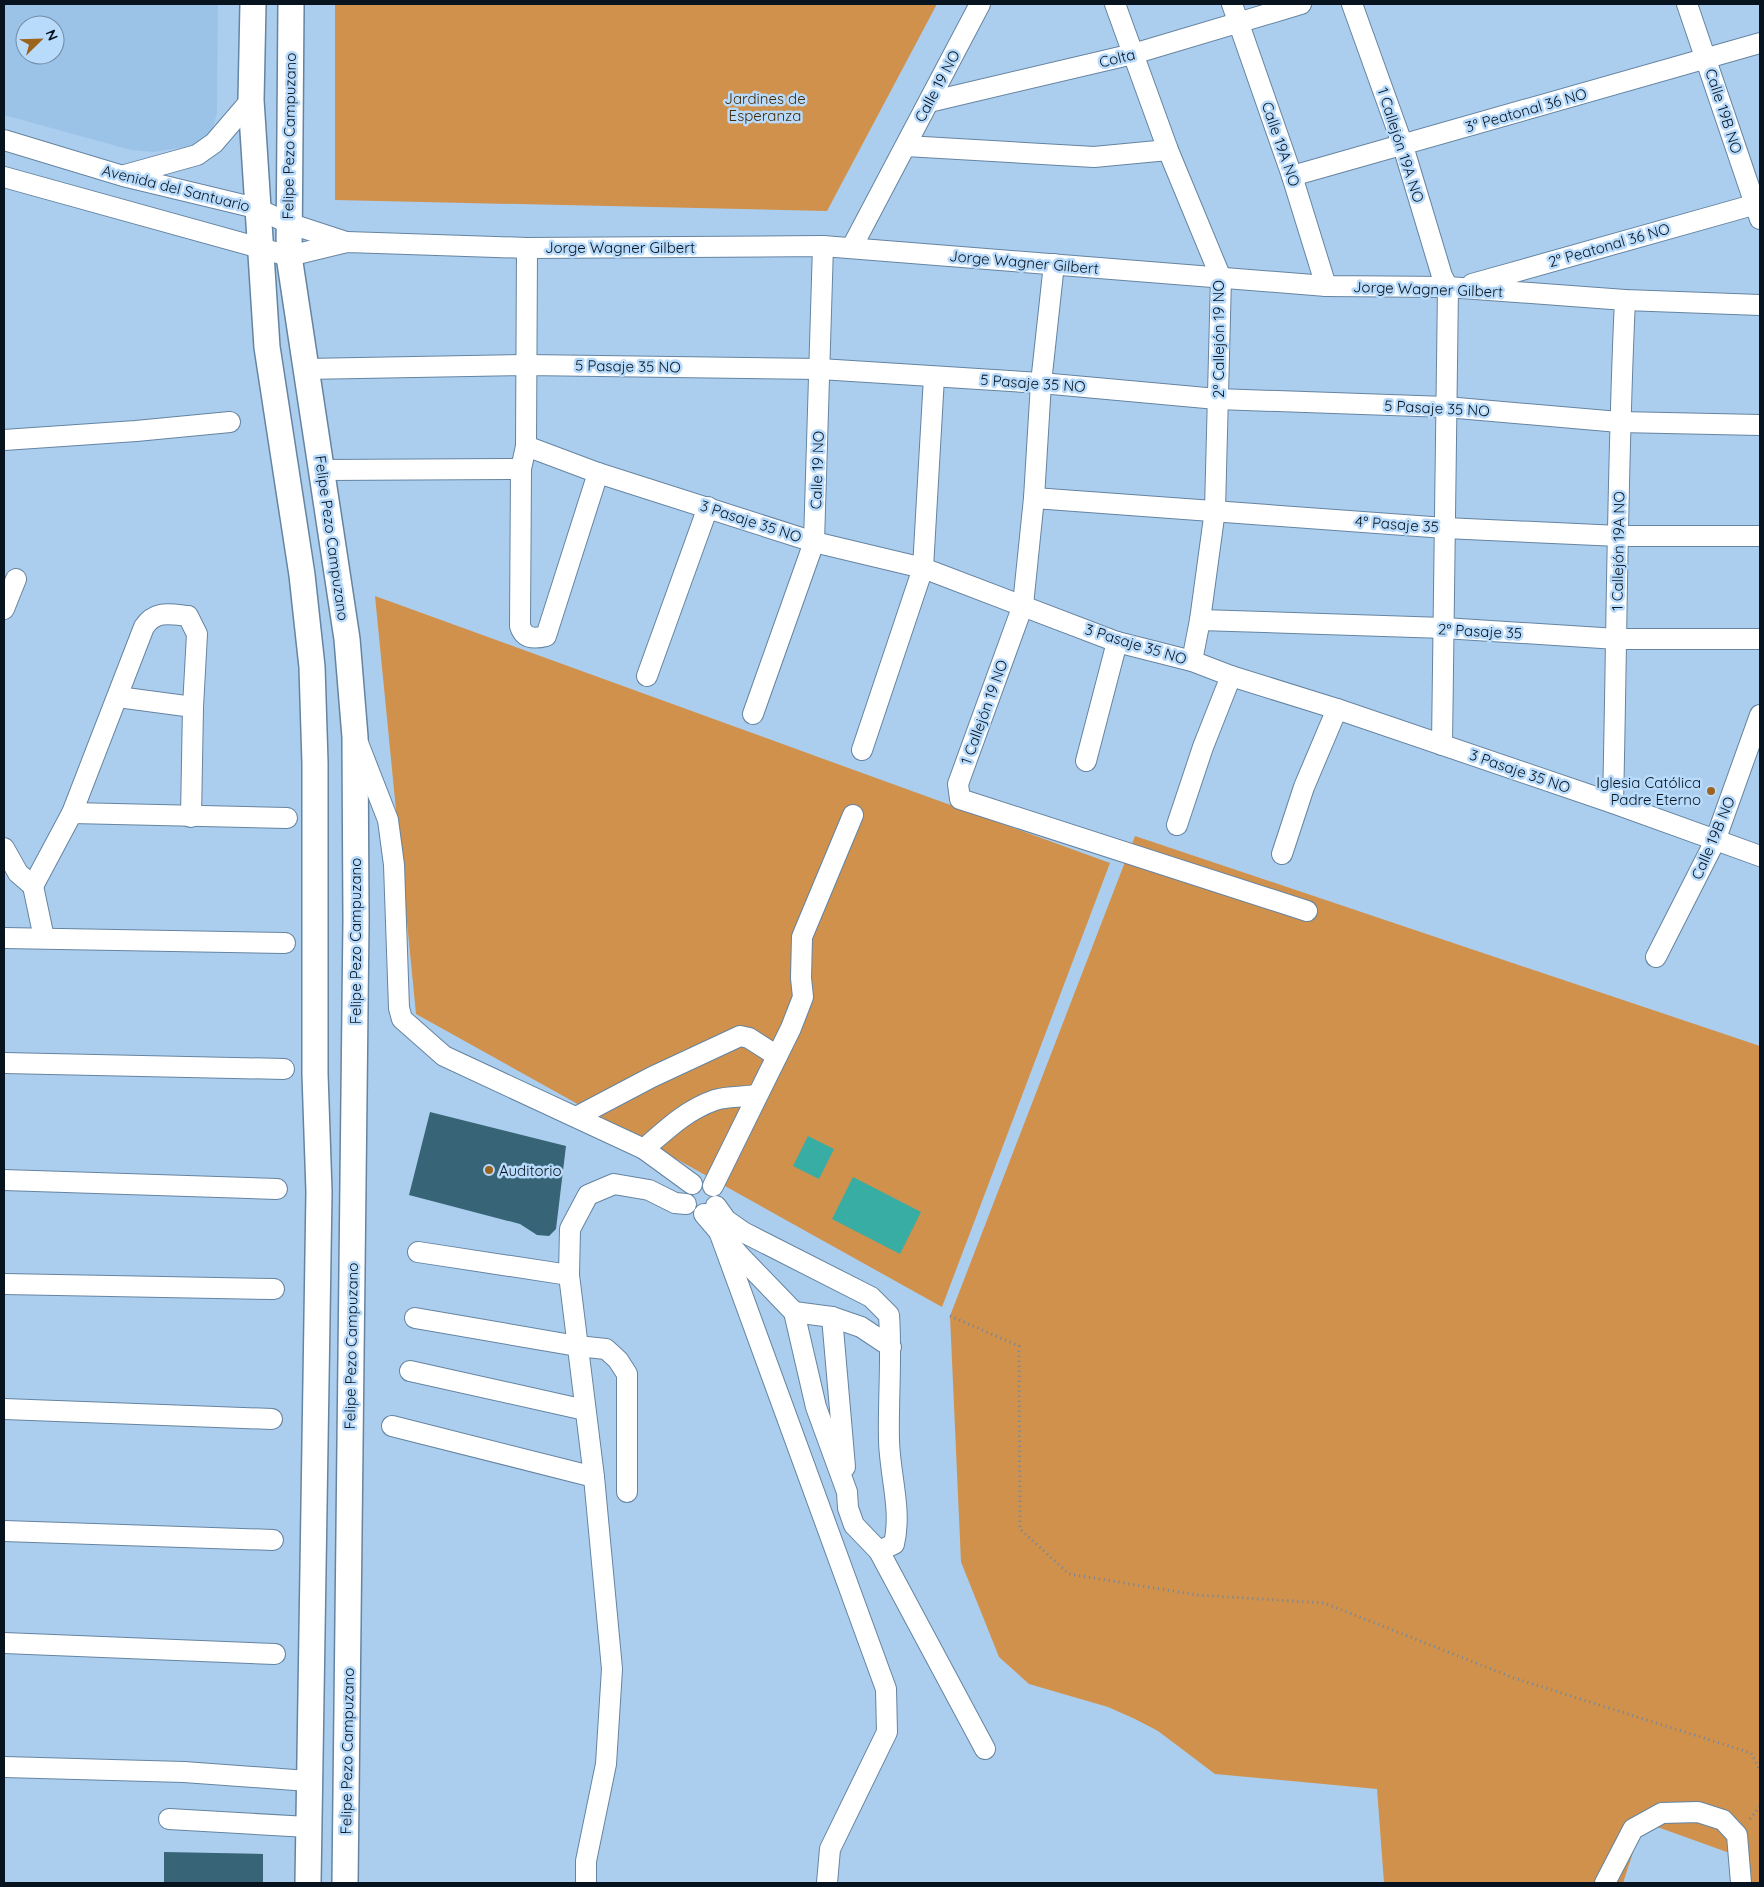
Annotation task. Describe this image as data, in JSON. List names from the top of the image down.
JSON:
{
  "streets": {
    "main road": ["Felipe Pezo Campuzano"],
    "street": [
      "Colta",
      "Calle 19 NO",
      "3° Peatonal 36 NO",
      "Calle 19B NO",
      "Calle 19A NO",
      "1 Callejón 19A NO",
      "Avenida del Santuario",
      "2° Peatonal 36 NO",
      "Jorge Wagner Gilbert",
      "2° Callejón 19 NO",
      "5 Pasaje 35 NO",
      "3 Pasaje 35 NO",
      "4° Pasaje 35",
      "2° Pasaje 35",
      "1 Callejón 19 NO"
    ]
  },
  "crossings": [
    ["Colta", "Calle 19 NO"],
    ["Colta", "Calle 19A NO"],
    ["Colta", "2° Callejón 19 NO"],
    ["Calle 19 NO", "Jorge Wagner Gilbert"],
    ["Calle 19 NO", "5 Pasaje 35 NO"],
    ["Calle 19 NO", "3 Pasaje 35 NO"],
    ["3° Peatonal 36 NO", "Calle 19B NO"],
    ["3° Peatonal 36 NO", "Calle 19A NO"],
    ["3° Peatonal 36 NO", "1 Callejón 19A NO"],
    ["Calle 19B NO", "2° Peatonal 36 NO"],
    ["Calle 19B NO", "3 Pasaje 35 NO"],
    ["Felipe Pezo Campuzano", "Avenida del Santuario"],
    ["Felipe Pezo Campuzano", "Jorge Wagner Gilbert"],
    ["Felipe Pezo Campuzano", "5 Pasaje 35 NO"],
    ["Calle 19A NO", "Jorge Wagner Gilbert"],
    ["1 Callejón 19A NO", "2° Peatonal 36 NO"],
    ["1 Callejón 19A NO", "Jorge Wagner Gilbert"],
    ["1 Callejón 19A NO", "5 Pasaje 35 NO"],
    ["1 Callejón 19A NO", "3 Pasaje 35 NO"],
    ["1 Callejón 19A NO", "4° Pasaje 35"],
    ["1 Callejón 19A NO", "2° Pasaje 35"],
    ["Avenida del Santuario", "Jorge Wagner Gilbert"],
    ["2° Peatonal 36 NO", "Jorge Wagner Gilbert"],
    ["Jorge Wagner Gilbert", "2° Callejón 19 NO"],
    ["Jorge Wagner Gilbert", "1 Callejón 19 NO"],
    ["2° Callejón 19 NO", "5 Pasaje 35 NO"],
    ["2° Callejón 19 NO", "3 Pasaje 35 NO"],
    ["2° Callejón 19 NO", "4° Pasaje 35"],
    ["2° Callejón 19 NO", "2° Pasaje 35"],
    ["5 Pasaje 35 NO", "1 Callejón 19 NO"],
    ["3 Pasaje 35 NO", "1 Callejón 19 NO"],
    ["4° Pasaje 35", "1 Callejón 19 NO"]
  ],
  "parks": ["Jardines de Esperanza"],
  "places": ["Iglesia Católica Padre Eterno", "Auditorio"],
  "north": "top right"
}
